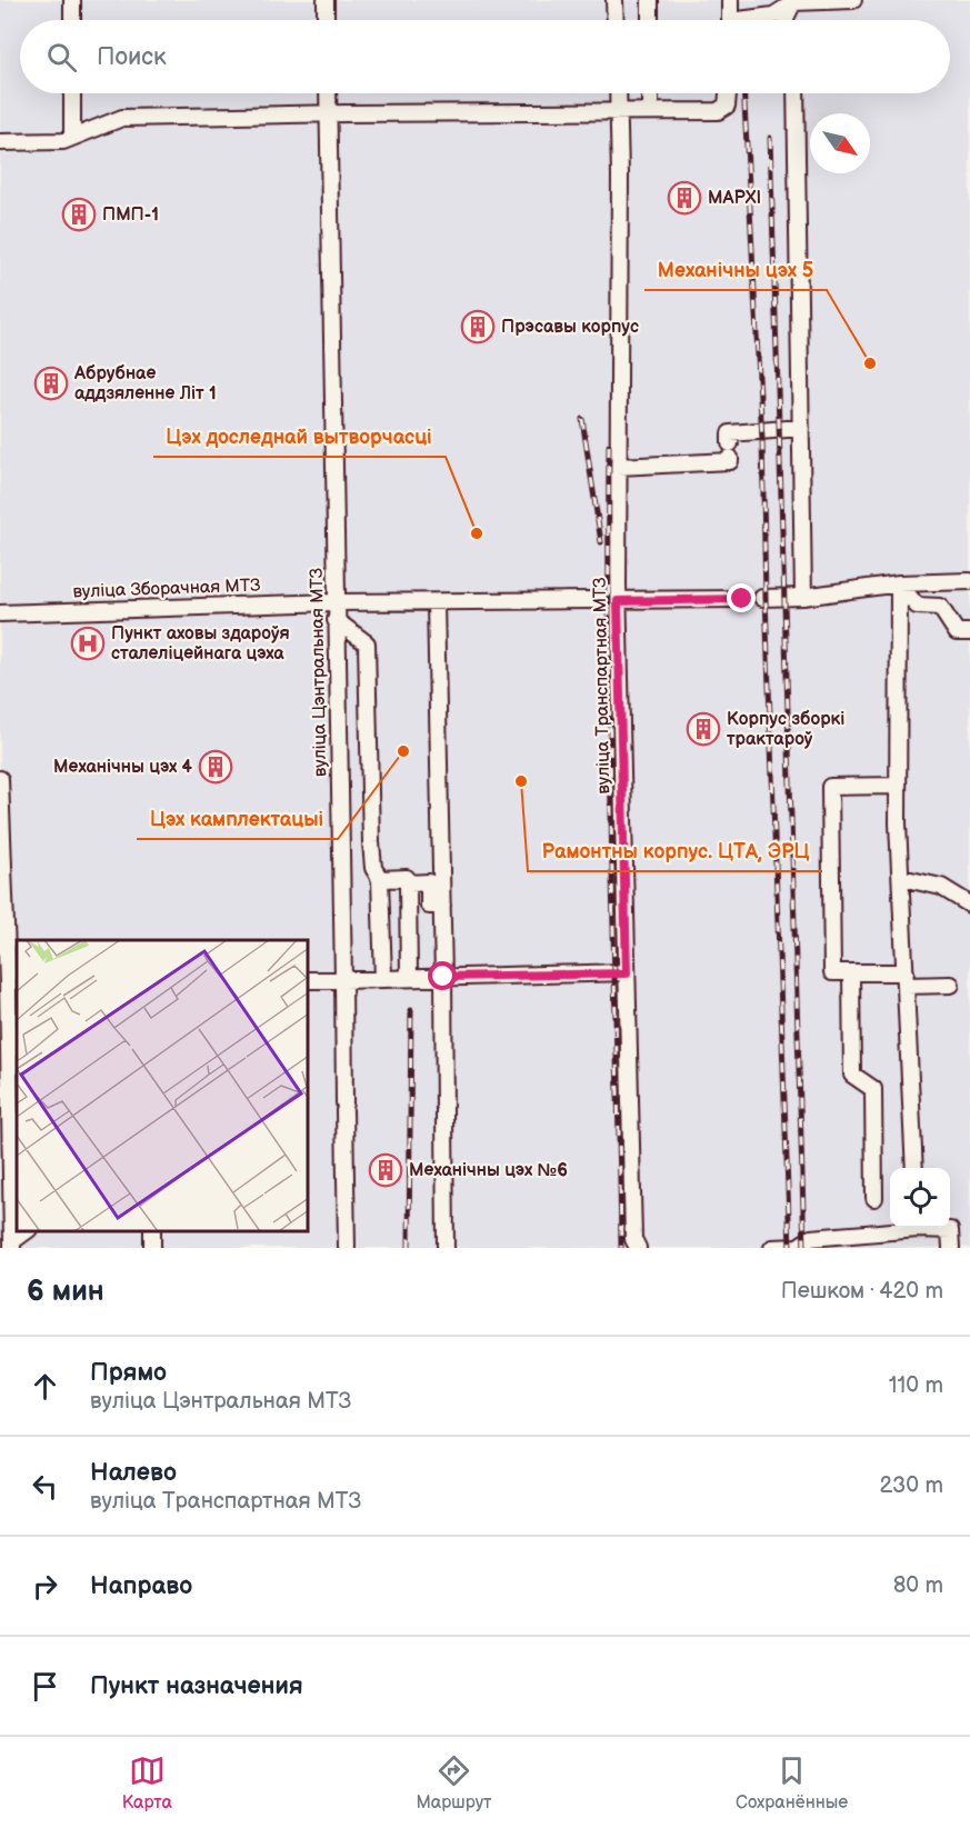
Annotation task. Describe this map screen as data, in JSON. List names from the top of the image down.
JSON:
{
  "streets": {
    "lane": ["вуліца Зборачная МТЗ", "вуліца Цэнтральная МТЗ", "вуліца Транспартная МТЗ"]
  },
  "crossings": [
    ["вуліца Зборачная МТЗ", "вуліца Цэнтральная МТЗ"],
    ["вуліца Зборачная МТЗ", "вуліца Транспартная МТЗ"]
  ],
  "places": {
    "building": [
      "МАРХІ",
      "ПМП-1",
      "Прэсавы корпус",
      "Абрубнае аддзяленне Літ 1",
      "Корпус зборкі трактароў",
      "Механічны цэх 4",
      "Механічны цэх №6"
    ],
    "other": [
      "Механічны цэх 5",
      "Цэх доследнай вытворчасці",
      "Цэх камплектацыі",
      "Рамонтны корпус. ЦТА, ЭРЦ"
    ],
    "hospital": ["Пункт аховы здароўя сталеліцейнага цэха"]
  },
  "north": "bottom right",
  "page": {
    "search": "Поиск",
    "heading": ["6 мин", "Пешком · 420 m"],
    "list": [
      ["Прямо", "вуліца Цэнтральная МТЗ", "110 m"],
      ["Налево", "вуліца Транспартная МТЗ", "230 m"],
      ["Направо", "80 m"],
      "Пункт назначения"
    ],
    "nav": ["Карта", "Маршрут", "Сохранённые"]
  }
}
